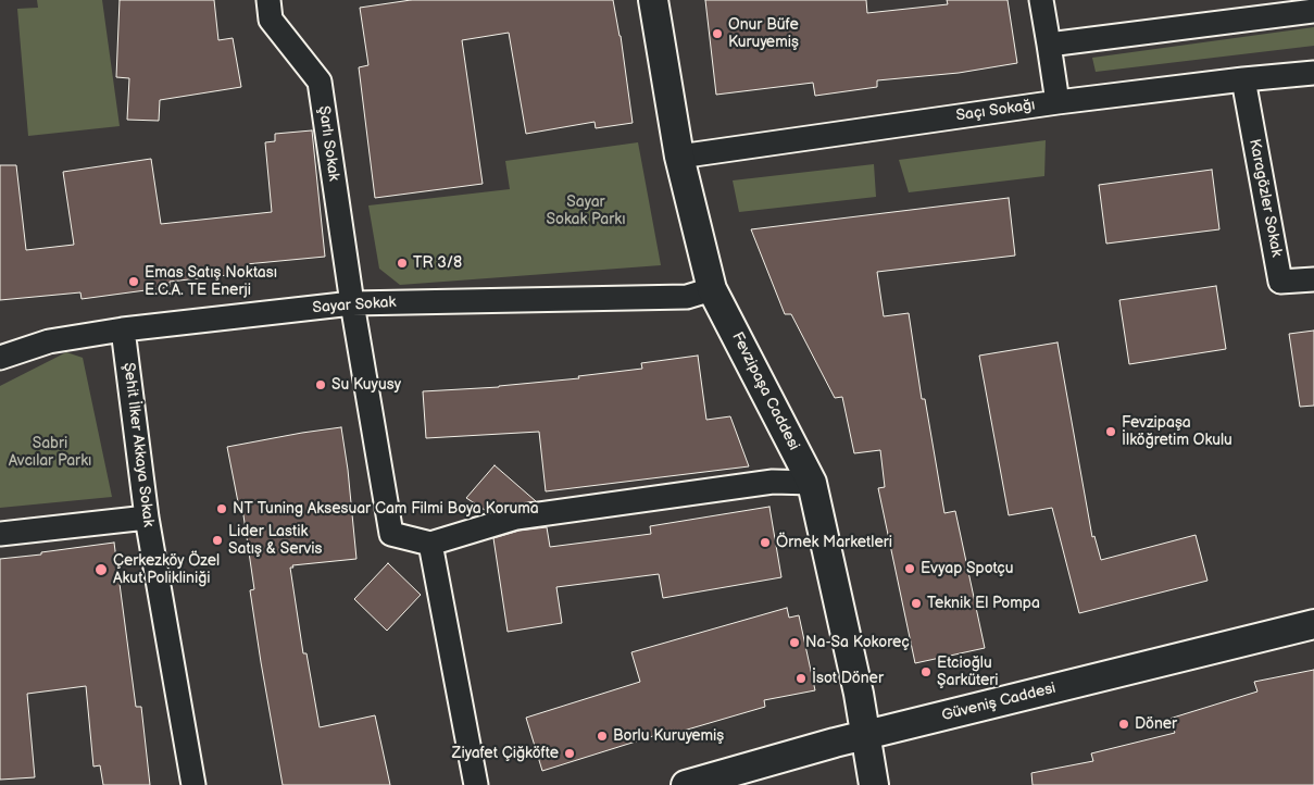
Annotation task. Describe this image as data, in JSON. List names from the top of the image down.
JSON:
{
  "streets": {
    "street": [
      "Saçı Sokağı",
      "Şarlı Sokak",
      "Karagözler Sokak",
      "Sayar Sokak",
      "Fevzipaşa Caddesi",
      "Şehit İlker Akkaya Sokak",
      "Güveniş Caddesi"
    ]
  },
  "crossings": [
    ["Saçı Sokağı", "Karagözler Sokak"],
    ["Saçı Sokağı", "Fevzipaşa Caddesi"],
    ["Şarlı Sokak", "Sayar Sokak"],
    ["Sayar Sokak", "Fevzipaşa Caddesi"],
    ["Sayar Sokak", "Şehit İlker Akkaya Sokak"],
    ["Fevzipaşa Caddesi", "Güveniş Caddesi"]
  ],
  "parks": ["Sayar Sokak Parkı", "Sabri Avcılar Parkı"],
  "places": [
    "Onur Büfe Kuruyemiş",
    "TR 3/8",
    "Emas Satış Noktası E.C.A. TE Enerji",
    "Su Kuyusy",
    "Fevzipaşa İlköğretim Okulu",
    "NT Tuning Aksesuar Cam Filmi Boya Koruma",
    "Lider Lastik Satış & Servis",
    "Örnek Marketleri",
    "Evyap Spotçu",
    "Çerkezköy Özel Akut Polikliniği",
    "Teknik El Pompa",
    "Na-Sa Kokoreç",
    "Etcioğlu Şarküteri",
    "İsot Döner",
    "Döner",
    "Borlu Kuruyemiş",
    "Ziyafet Çiğköfte"
  ]
}
